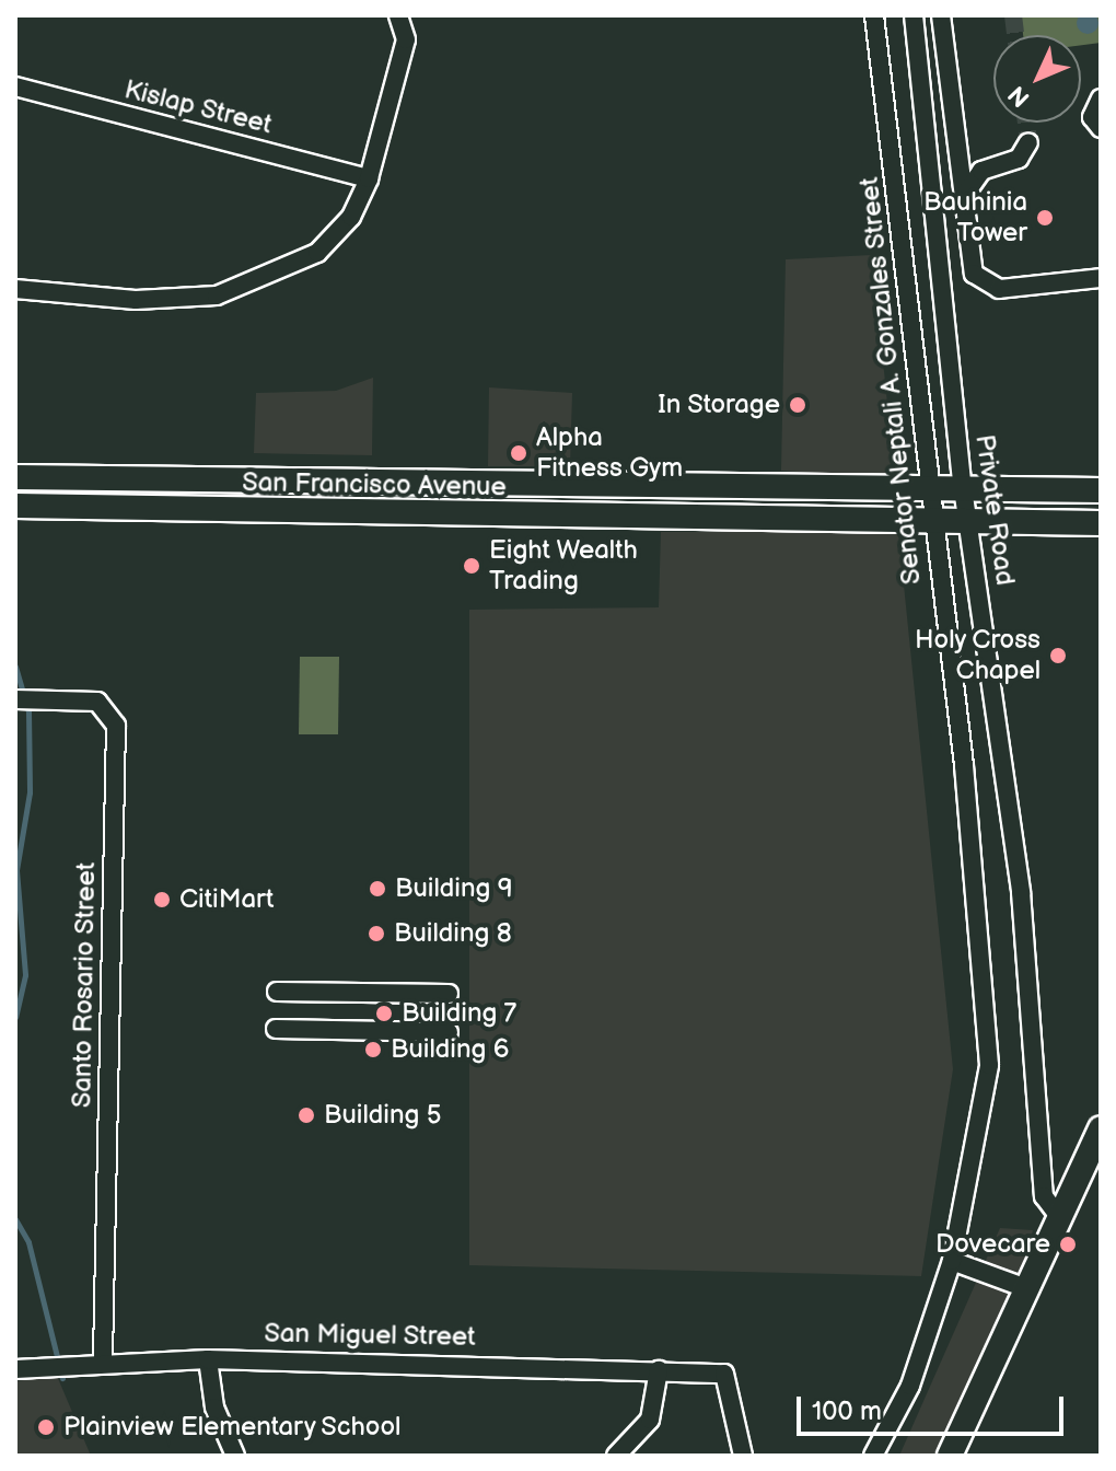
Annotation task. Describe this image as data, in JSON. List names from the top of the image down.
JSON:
{
  "streets": {
    "main road": ["San Francisco Avenue"],
    "street": [
      "Kislap Street",
      "Senator Neptali A. Gonzales Street",
      "Private Road",
      "Santo Rosario Street",
      "San Miguel Street"
    ]
  },
  "crossings": [
    ["Senator Neptali A. Gonzales Street", "San Francisco Avenue"],
    ["San Francisco Avenue", "Private Road"],
    ["Santo Rosario Street", "San Miguel Street"]
  ],
  "places": [
    "Bauhinia Tower",
    "In Storage",
    "Alpha Fitness Gym",
    "Eight Wealth Trading",
    "Holy Cross Chapel",
    "Building 9",
    "CitiMart",
    "Building 8",
    "Building 7",
    "Building 6",
    "Building 5",
    "Dovecare",
    "Plainview Elementary School"
  ],
  "scale_bar": "100 m",
  "north": "bottom left"
}
